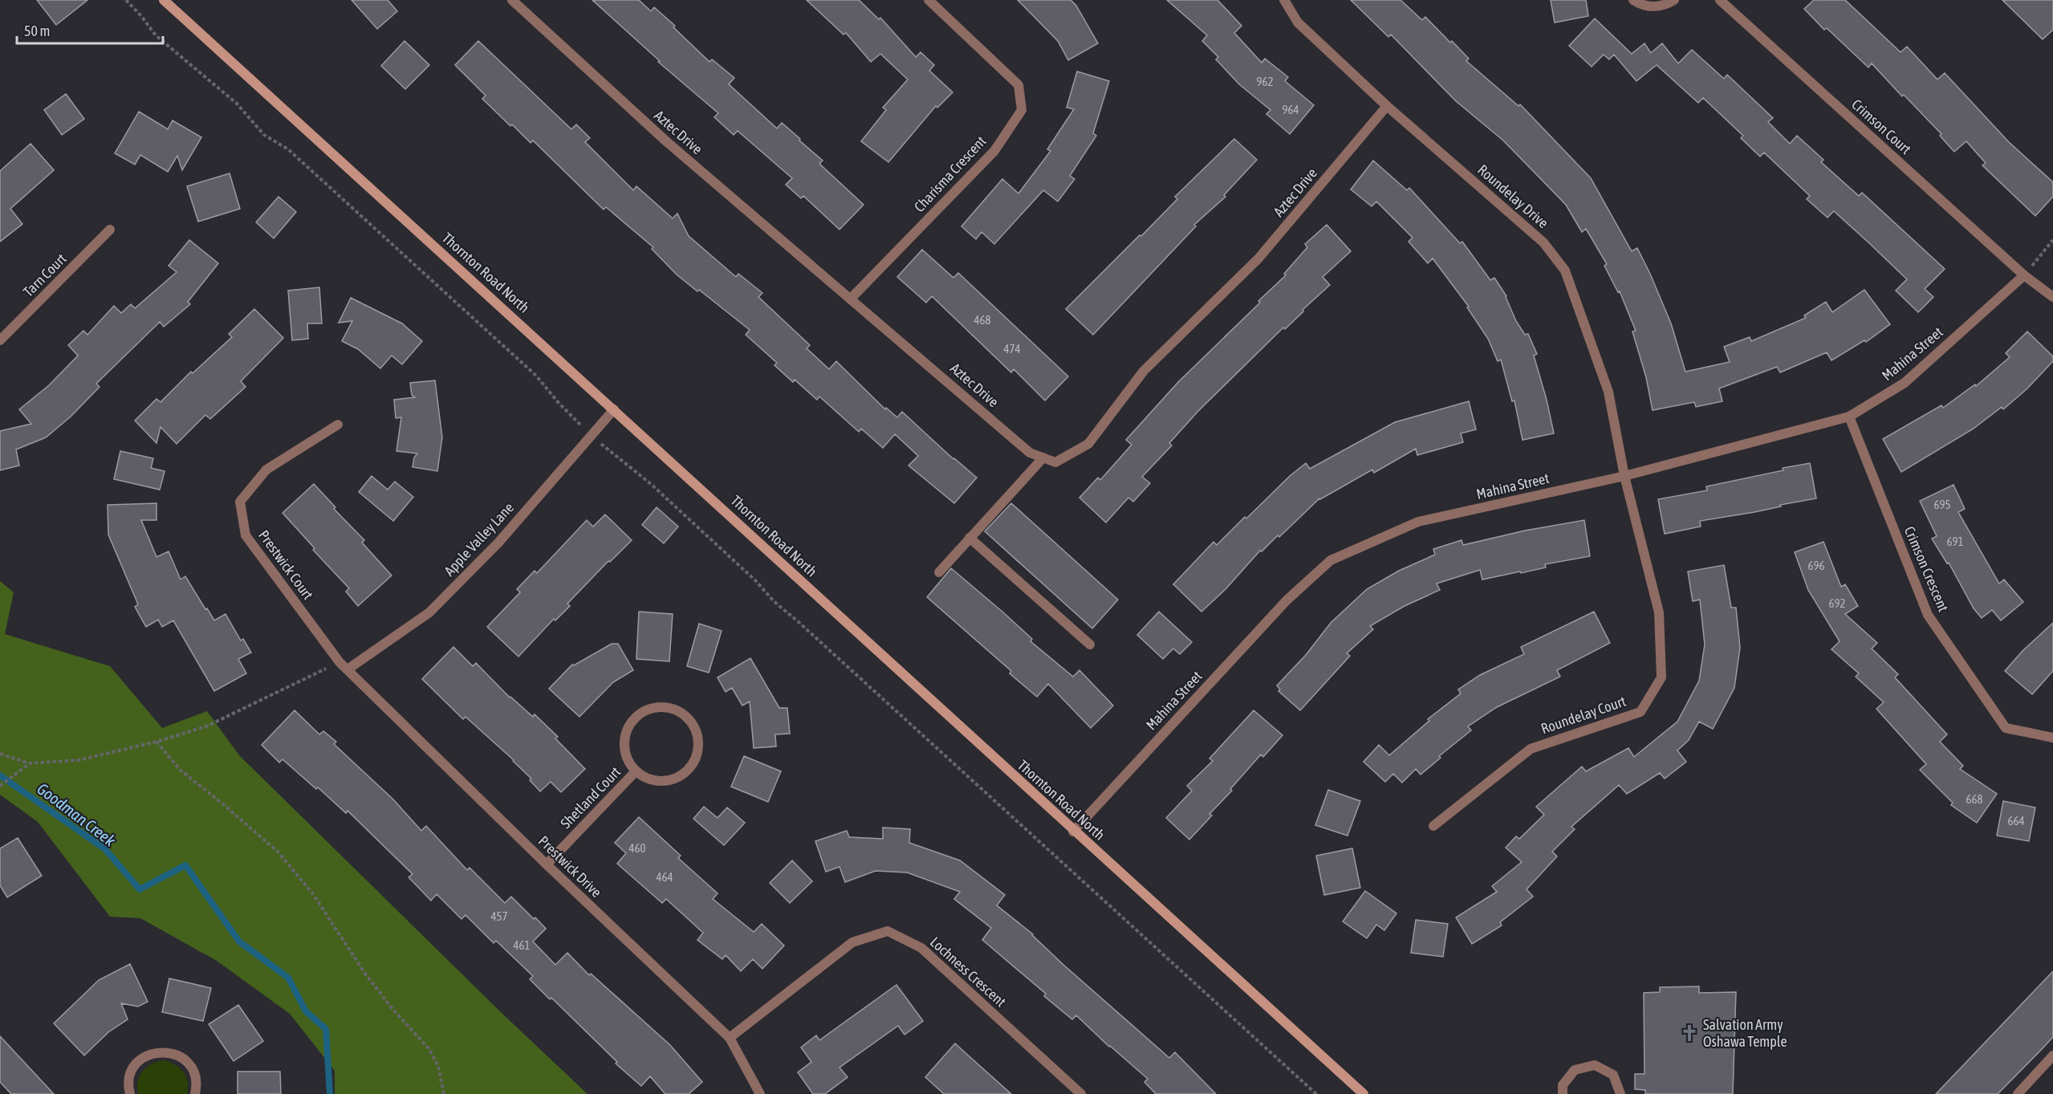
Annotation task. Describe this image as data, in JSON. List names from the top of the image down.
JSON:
{
  "streets": {
    "main road": ["Thornton Road North"],
    "street": [
      "Crimson Court",
      "Aztec Drive",
      "Charisma Crescent",
      "Roundelay Drive",
      "Tarn Court",
      "Mahina Street",
      "Apple Valley Lane",
      "Prestwick Court",
      "Crimson Crescent",
      "Roundelay Court",
      "Shetland Court",
      "Prestwick Drive",
      "Lochness Crescent"
    ]
  },
  "crossings": [
    ["Crimson Court", "Mahina Street"],
    ["Aztec Drive", "Charisma Crescent"],
    ["Aztec Drive", "Roundelay Drive"],
    ["Roundelay Drive", "Mahina Street"],
    ["Roundelay Drive", "Roundelay Court"],
    ["Thornton Road North", "Mahina Street"],
    ["Thornton Road North", "Apple Valley Lane"],
    ["Mahina Street", "Crimson Crescent"],
    ["Mahina Street", "Roundelay Court"],
    ["Apple Valley Lane", "Prestwick Court"],
    ["Apple Valley Lane", "Prestwick Drive"],
    ["Prestwick Court", "Prestwick Drive"],
    ["Shetland Court", "Prestwick Drive"],
    ["Prestwick Drive", "Lochness Crescent"]
  ],
  "water": ["Goodman Creek"],
  "places": {
    "church": ["Salvation Army Oshawa Temple"]
  },
  "house_numbers": [
    "962",
    "964",
    "468",
    "474",
    "695",
    "691",
    "696",
    "692",
    "668",
    "664",
    "460",
    "464",
    "457",
    "461"
  ],
  "scale_bar": "50 m"
}
